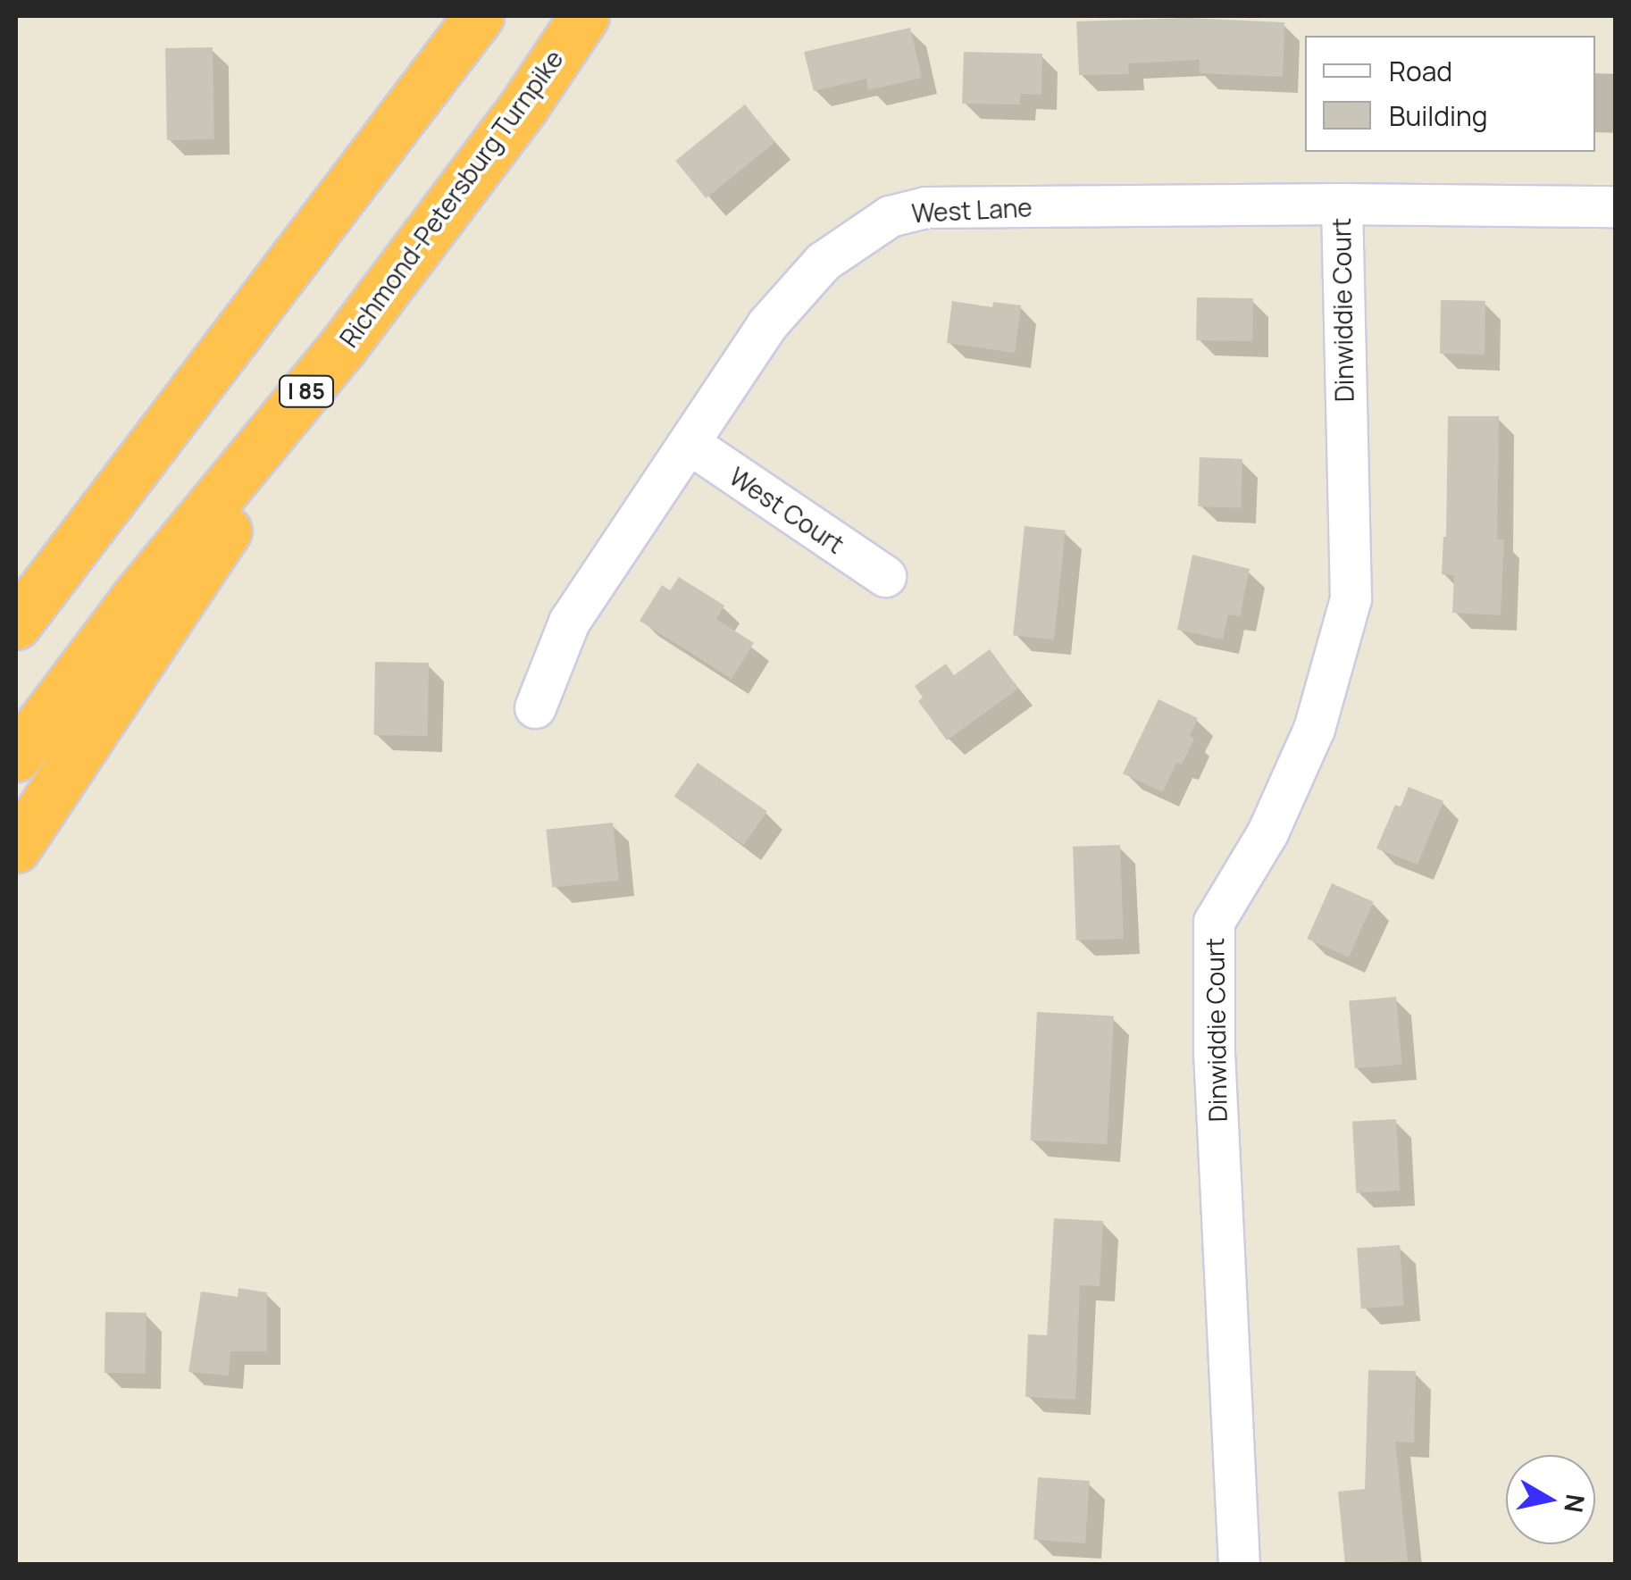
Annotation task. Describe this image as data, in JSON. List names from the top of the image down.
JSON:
{
  "streets": {
    "highway": ["Richmond-Petersburg Turnpike", "I 85"],
    "street": ["West Lane", "Dinwiddie Court", "West Court"]
  },
  "crossings": [
    ["West Lane", "Dinwiddie Court"],
    ["West Lane", "West Court"]
  ],
  "legend": ["Road", "Building"],
  "north": "right"
}
